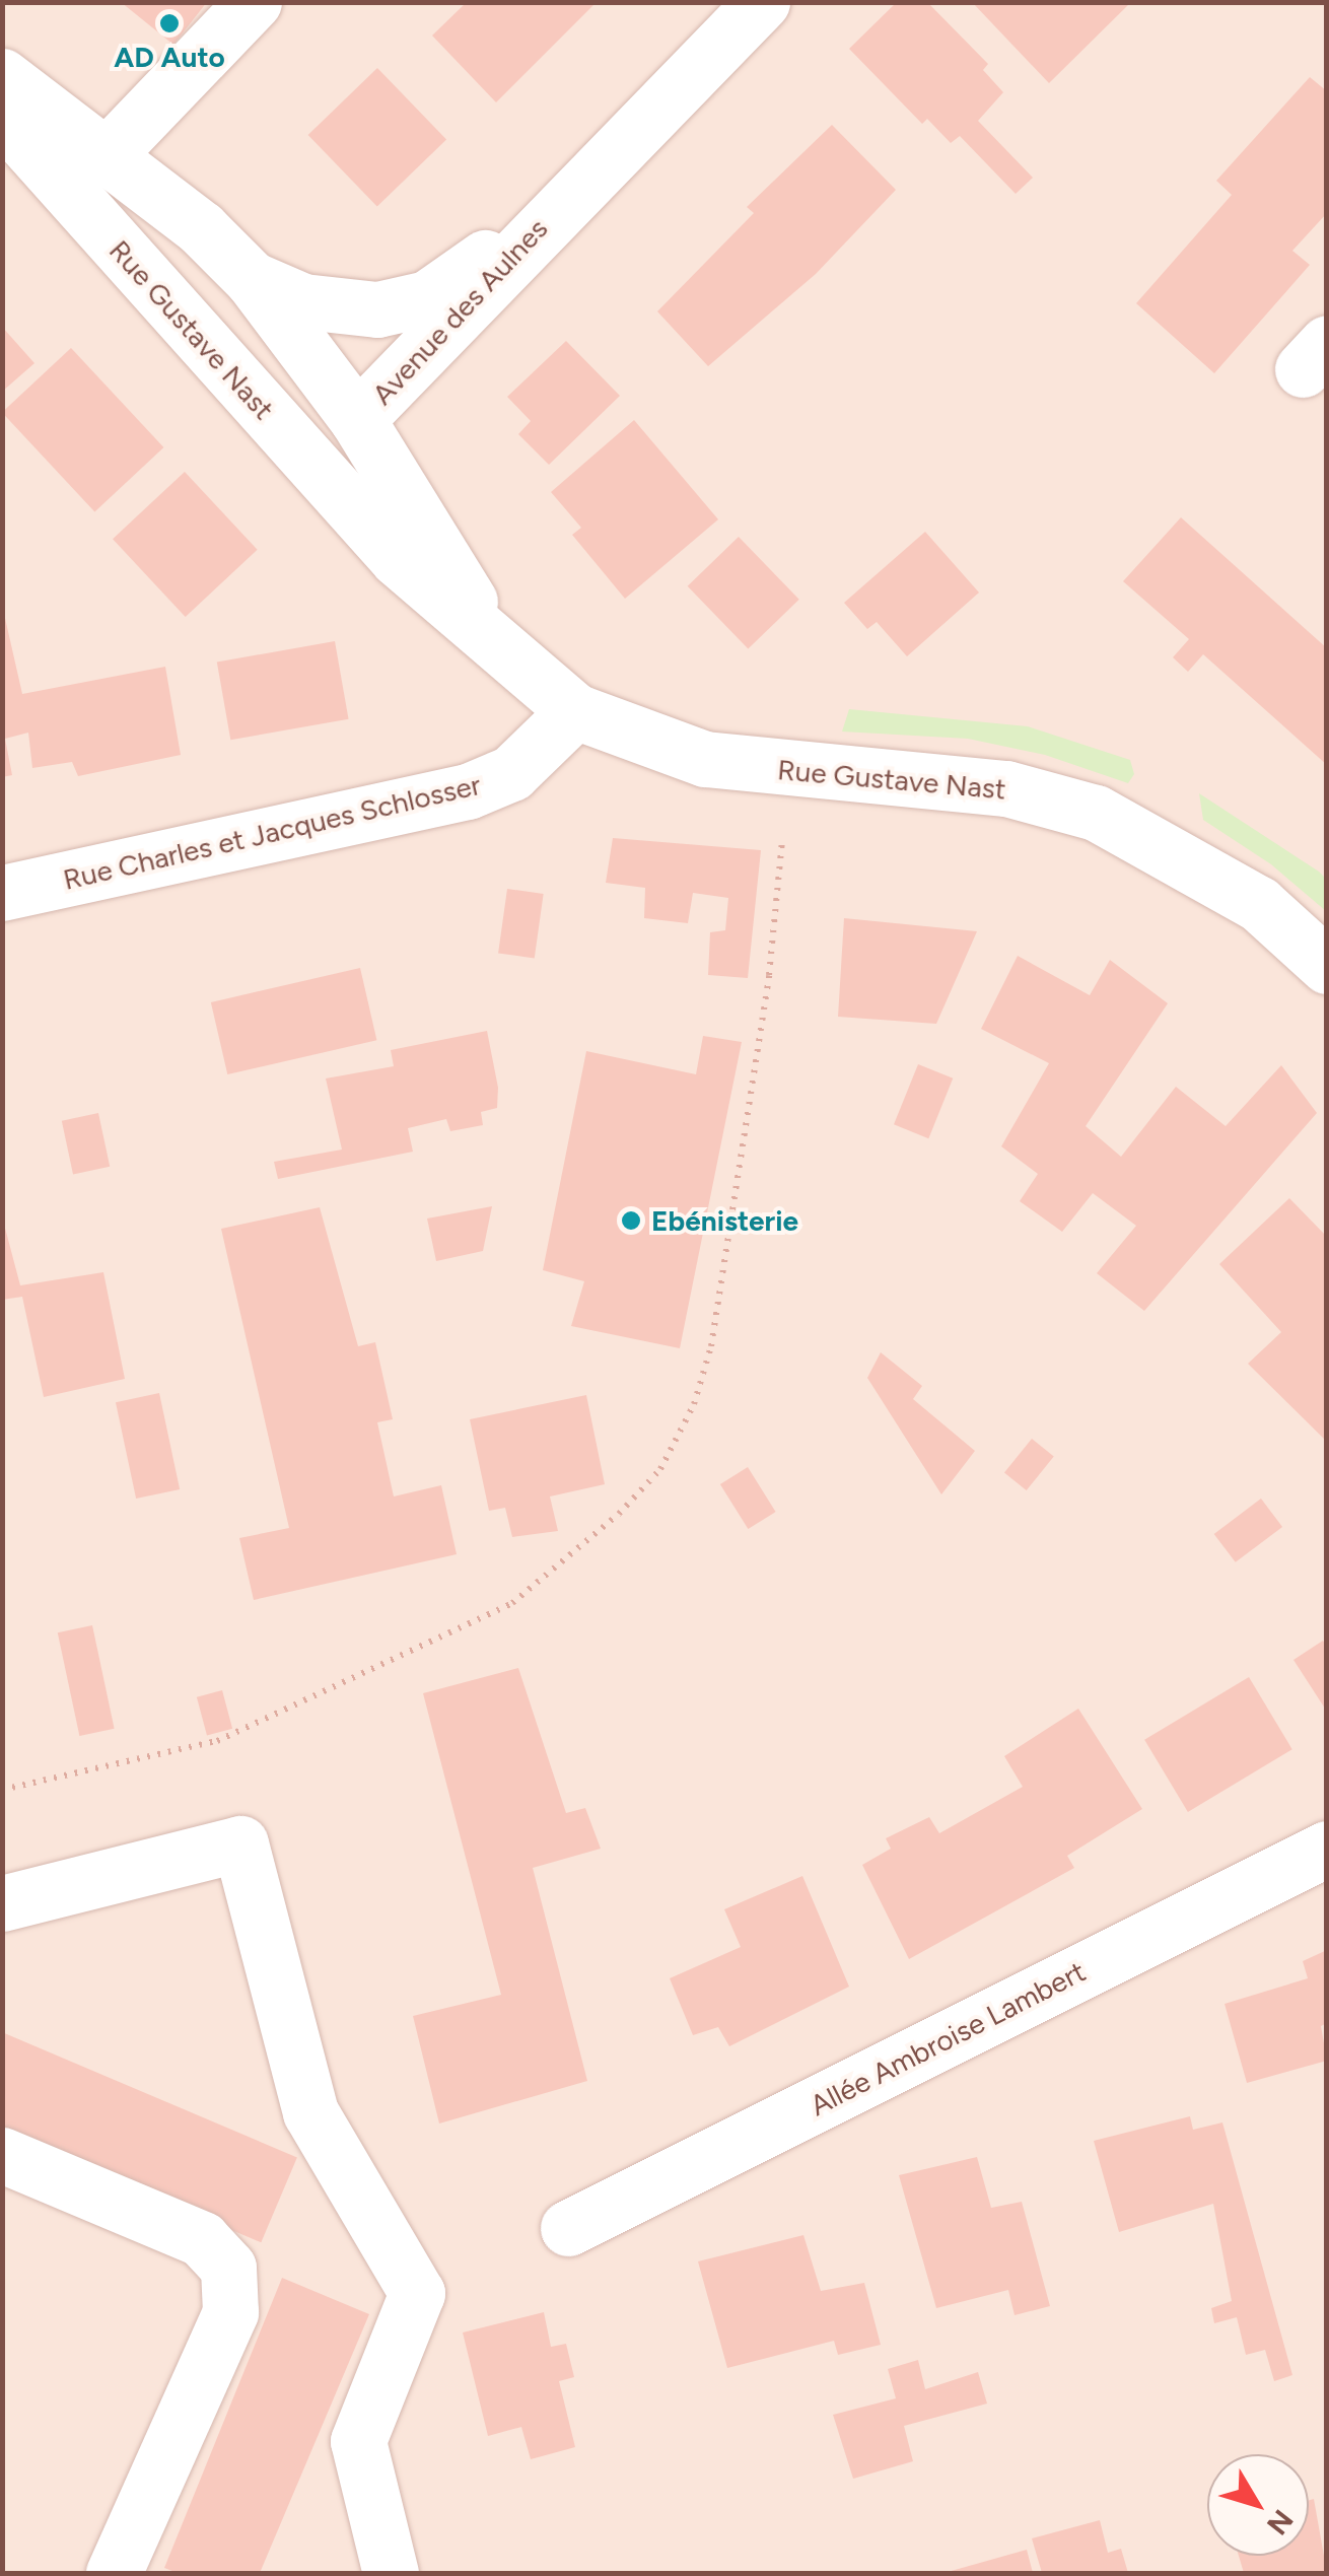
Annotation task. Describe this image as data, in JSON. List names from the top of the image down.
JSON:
{
  "streets": {
    "street": [
      "Avenue des Aulnes",
      "Rue Gustave Nast",
      "Rue Charles et Jacques Schlosser",
      "Allée Ambroise Lambert"
    ]
  },
  "crossings": [
    ["Avenue des Aulnes", "Rue Gustave Nast"],
    ["Rue Gustave Nast", "Rue Charles et Jacques Schlosser"]
  ],
  "places": ["AD Auto", "Ebénisterie"],
  "north": "bottom right"
}
